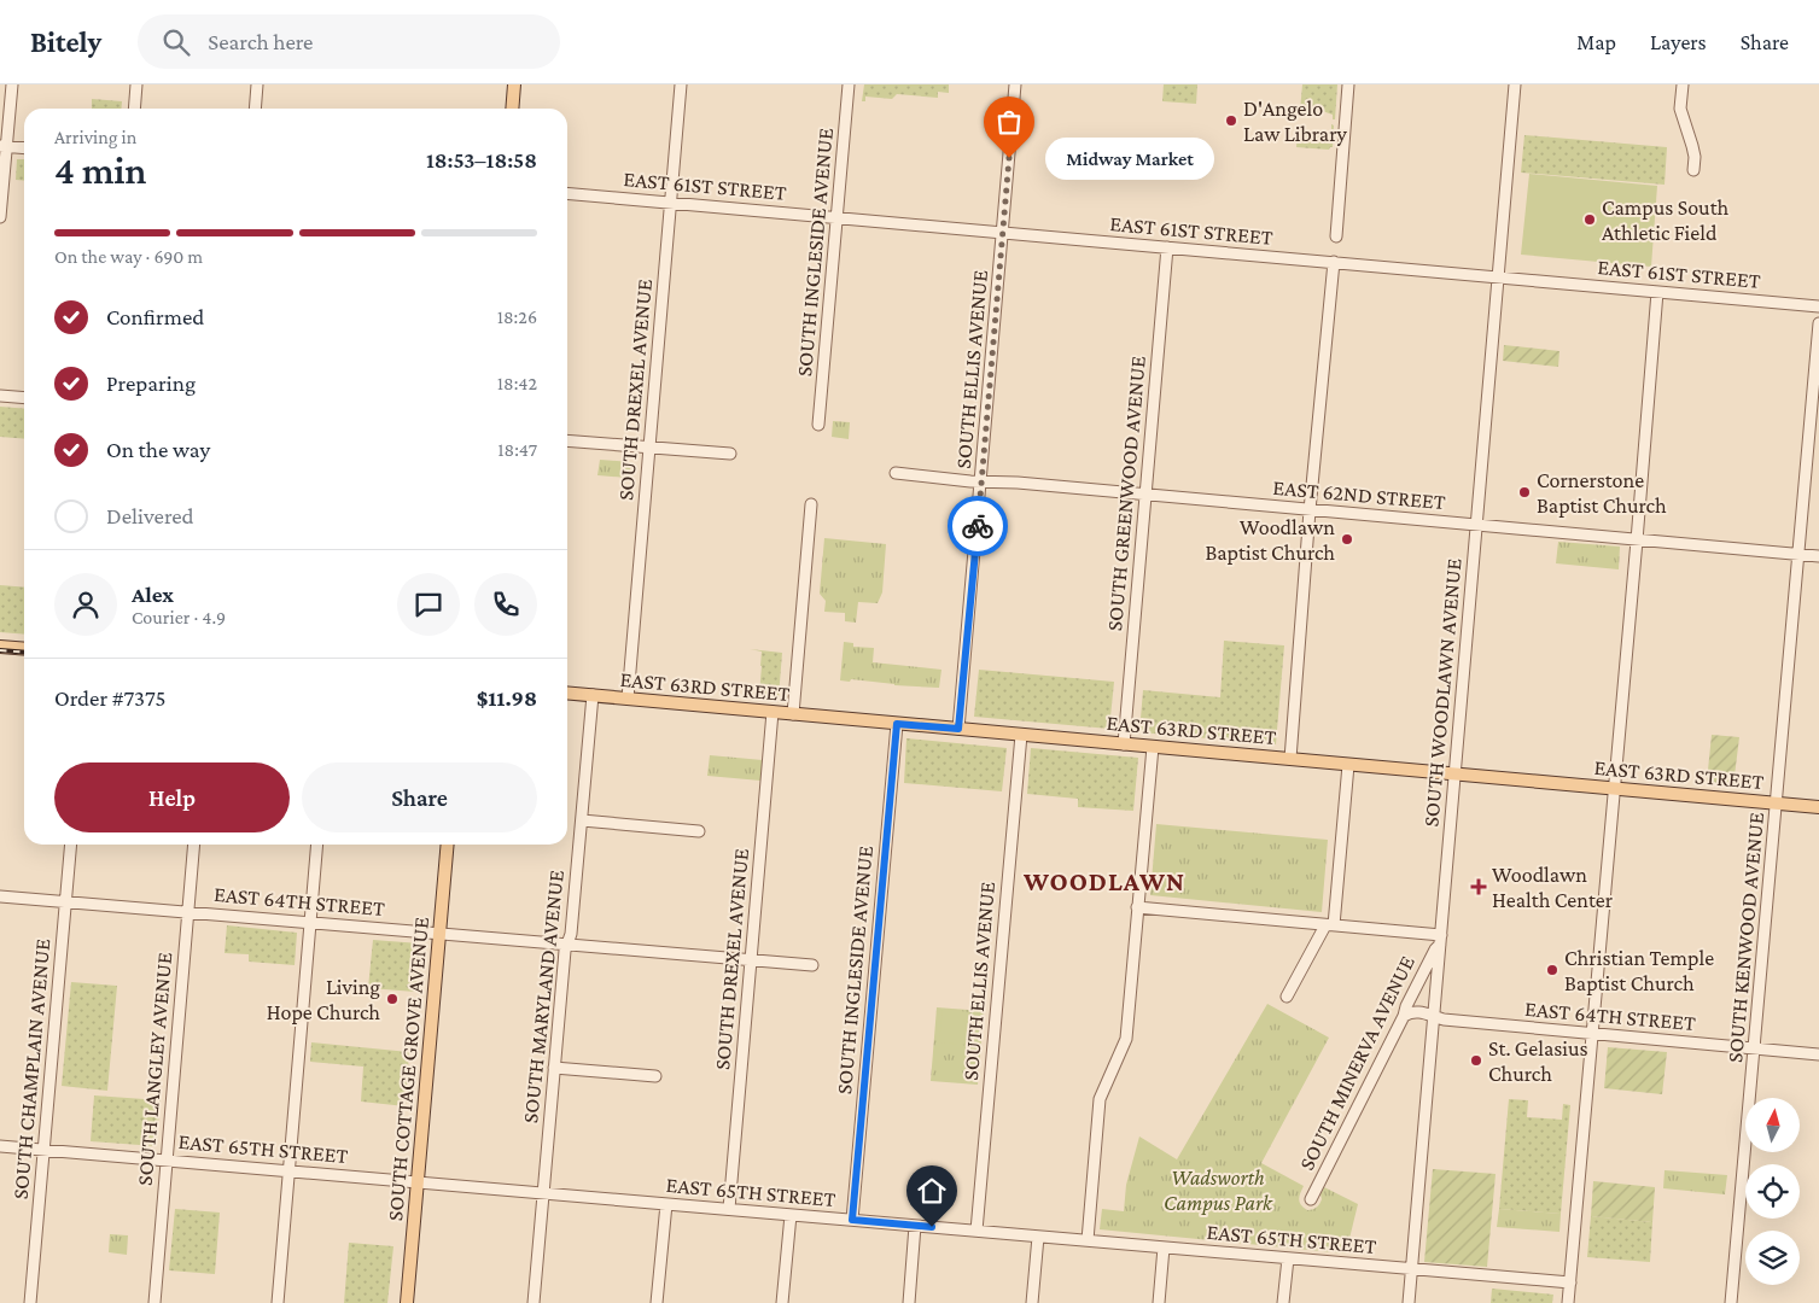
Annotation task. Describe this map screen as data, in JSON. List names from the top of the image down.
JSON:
{
  "streets": {
    "main road": ["EAST 63RD STREET", "SOUTH COTTAGE GROVE AVENUE"],
    "street": [
      "EAST 61ST STREET",
      "SOUTH INGLESIDE AVENUE",
      "SOUTH ELLIS AVENUE",
      "SOUTH DREXEL AVENUE",
      "SOUTH GREENWOOD AVENUE",
      "EAST 62ND STREET",
      "SOUTH WOODLAWN AVENUE",
      "EAST 64TH STREET",
      "SOUTH KENWOOD AVENUE",
      "SOUTH MARYLAND AVENUE",
      "SOUTH MINERVA AVENUE",
      "SOUTH CHAMPLAIN AVENUE",
      "SOUTH LANGLEY AVENUE",
      "EAST 65TH STREET"
    ]
  },
  "crossings": [
    ["EAST 61ST STREET", "SOUTH INGLESIDE AVENUE"],
    ["EAST 61ST STREET", "SOUTH ELLIS AVENUE"],
    ["EAST 61ST STREET", "SOUTH DREXEL AVENUE"],
    ["EAST 61ST STREET", "SOUTH GREENWOOD AVENUE"],
    ["EAST 61ST STREET", "SOUTH WOODLAWN AVENUE"],
    ["SOUTH INGLESIDE AVENUE", "EAST 63RD STREET"],
    ["SOUTH INGLESIDE AVENUE", "EAST 65TH STREET"],
    ["SOUTH ELLIS AVENUE", "EAST 62ND STREET"],
    ["SOUTH ELLIS AVENUE", "EAST 63RD STREET"],
    ["SOUTH ELLIS AVENUE", "EAST 65TH STREET"],
    ["SOUTH DREXEL AVENUE", "EAST 63RD STREET"],
    ["SOUTH DREXEL AVENUE", "EAST 64TH STREET"],
    ["SOUTH DREXEL AVENUE", "EAST 65TH STREET"],
    ["SOUTH GREENWOOD AVENUE", "EAST 62ND STREET"],
    ["SOUTH GREENWOOD AVENUE", "EAST 63RD STREET"],
    ["EAST 62ND STREET", "SOUTH WOODLAWN AVENUE"],
    ["EAST 62ND STREET", "SOUTH KENWOOD AVENUE"],
    ["EAST 63RD STREET", "SOUTH WOODLAWN AVENUE"],
    ["EAST 63RD STREET", "SOUTH KENWOOD AVENUE"],
    ["EAST 63RD STREET", "SOUTH MARYLAND AVENUE"],
    ["SOUTH WOODLAWN AVENUE", "EAST 64TH STREET"],
    ["SOUTH WOODLAWN AVENUE", "SOUTH MINERVA AVENUE"],
    ["SOUTH WOODLAWN AVENUE", "EAST 65TH STREET"],
    ["EAST 64TH STREET", "SOUTH KENWOOD AVENUE"],
    ["EAST 64TH STREET", "SOUTH MARYLAND AVENUE"],
    ["EAST 64TH STREET", "SOUTH MINERVA AVENUE"],
    ["EAST 64TH STREET", "SOUTH CHAMPLAIN AVENUE"],
    ["EAST 64TH STREET", "SOUTH LANGLEY AVENUE"],
    ["EAST 64TH STREET", "SOUTH COTTAGE GROVE AVENUE"],
    ["SOUTH MARYLAND AVENUE", "EAST 65TH STREET"],
    ["SOUTH CHAMPLAIN AVENUE", "EAST 65TH STREET"],
    ["SOUTH LANGLEY AVENUE", "EAST 65TH STREET"],
    ["SOUTH COTTAGE GROVE AVENUE", "EAST 65TH STREET"]
  ],
  "districts": ["WOODLAWN"],
  "parks": ["Wadsworth Campus Park"],
  "places": {
    "other": [
      "D'Angelo Law Library",
      "Midway Market",
      "Campus South Athletic Field",
      "Cornerstone Baptist Church",
      "Woodlawn Baptist Church",
      "Christian Temple Baptist Church",
      "Living Hope Church",
      "St. Gelasius Church"
    ],
    "health": ["Woodlawn Health Center"]
  },
  "north": "top",
  "page": {
    "header": "Bitely",
    "search": "Search here",
    "nav": ["Map", "Layers", "Share"],
    "heading": ["4 min", "Arriving in", "18:53–18:58"],
    "panel": [
      "Alex",
      "Courier · 4.9",
      "Order #7375",
      "$11.98"
    ],
    "bubble": "Midway Market",
    "bar": "On the way · 690 m",
    "list": [
      ["Confirmed", "18:26"],
      ["Preparing", "18:42"],
      ["On the way", "18:47"],
      "Delivered"
    ],
    "buttons": ["Help", "Share"]
  }
}
